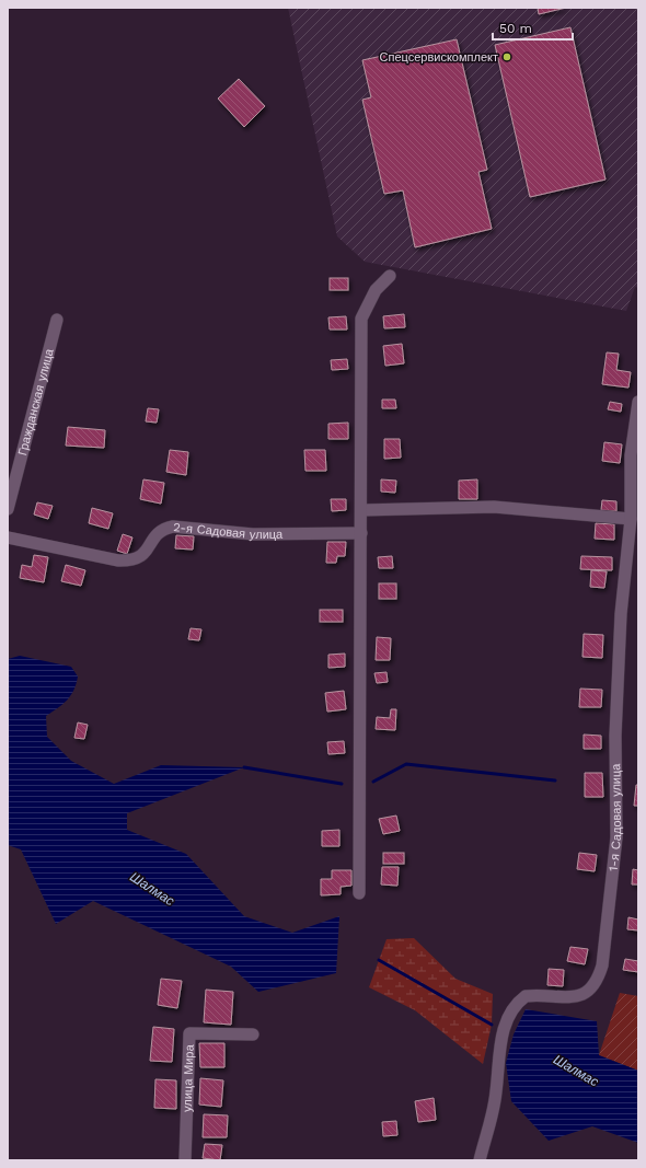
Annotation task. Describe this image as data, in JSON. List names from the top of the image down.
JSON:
{
  "streets": {
    "street": [
      "Гражданская улица",
      "2-я Садовая улица",
      "1-я Садовая улица",
      "улица Мира"
    ]
  },
  "water": ["Шалмас"],
  "places": ["Спецсервискомплект"],
  "scale_bar": "50 m"
}
